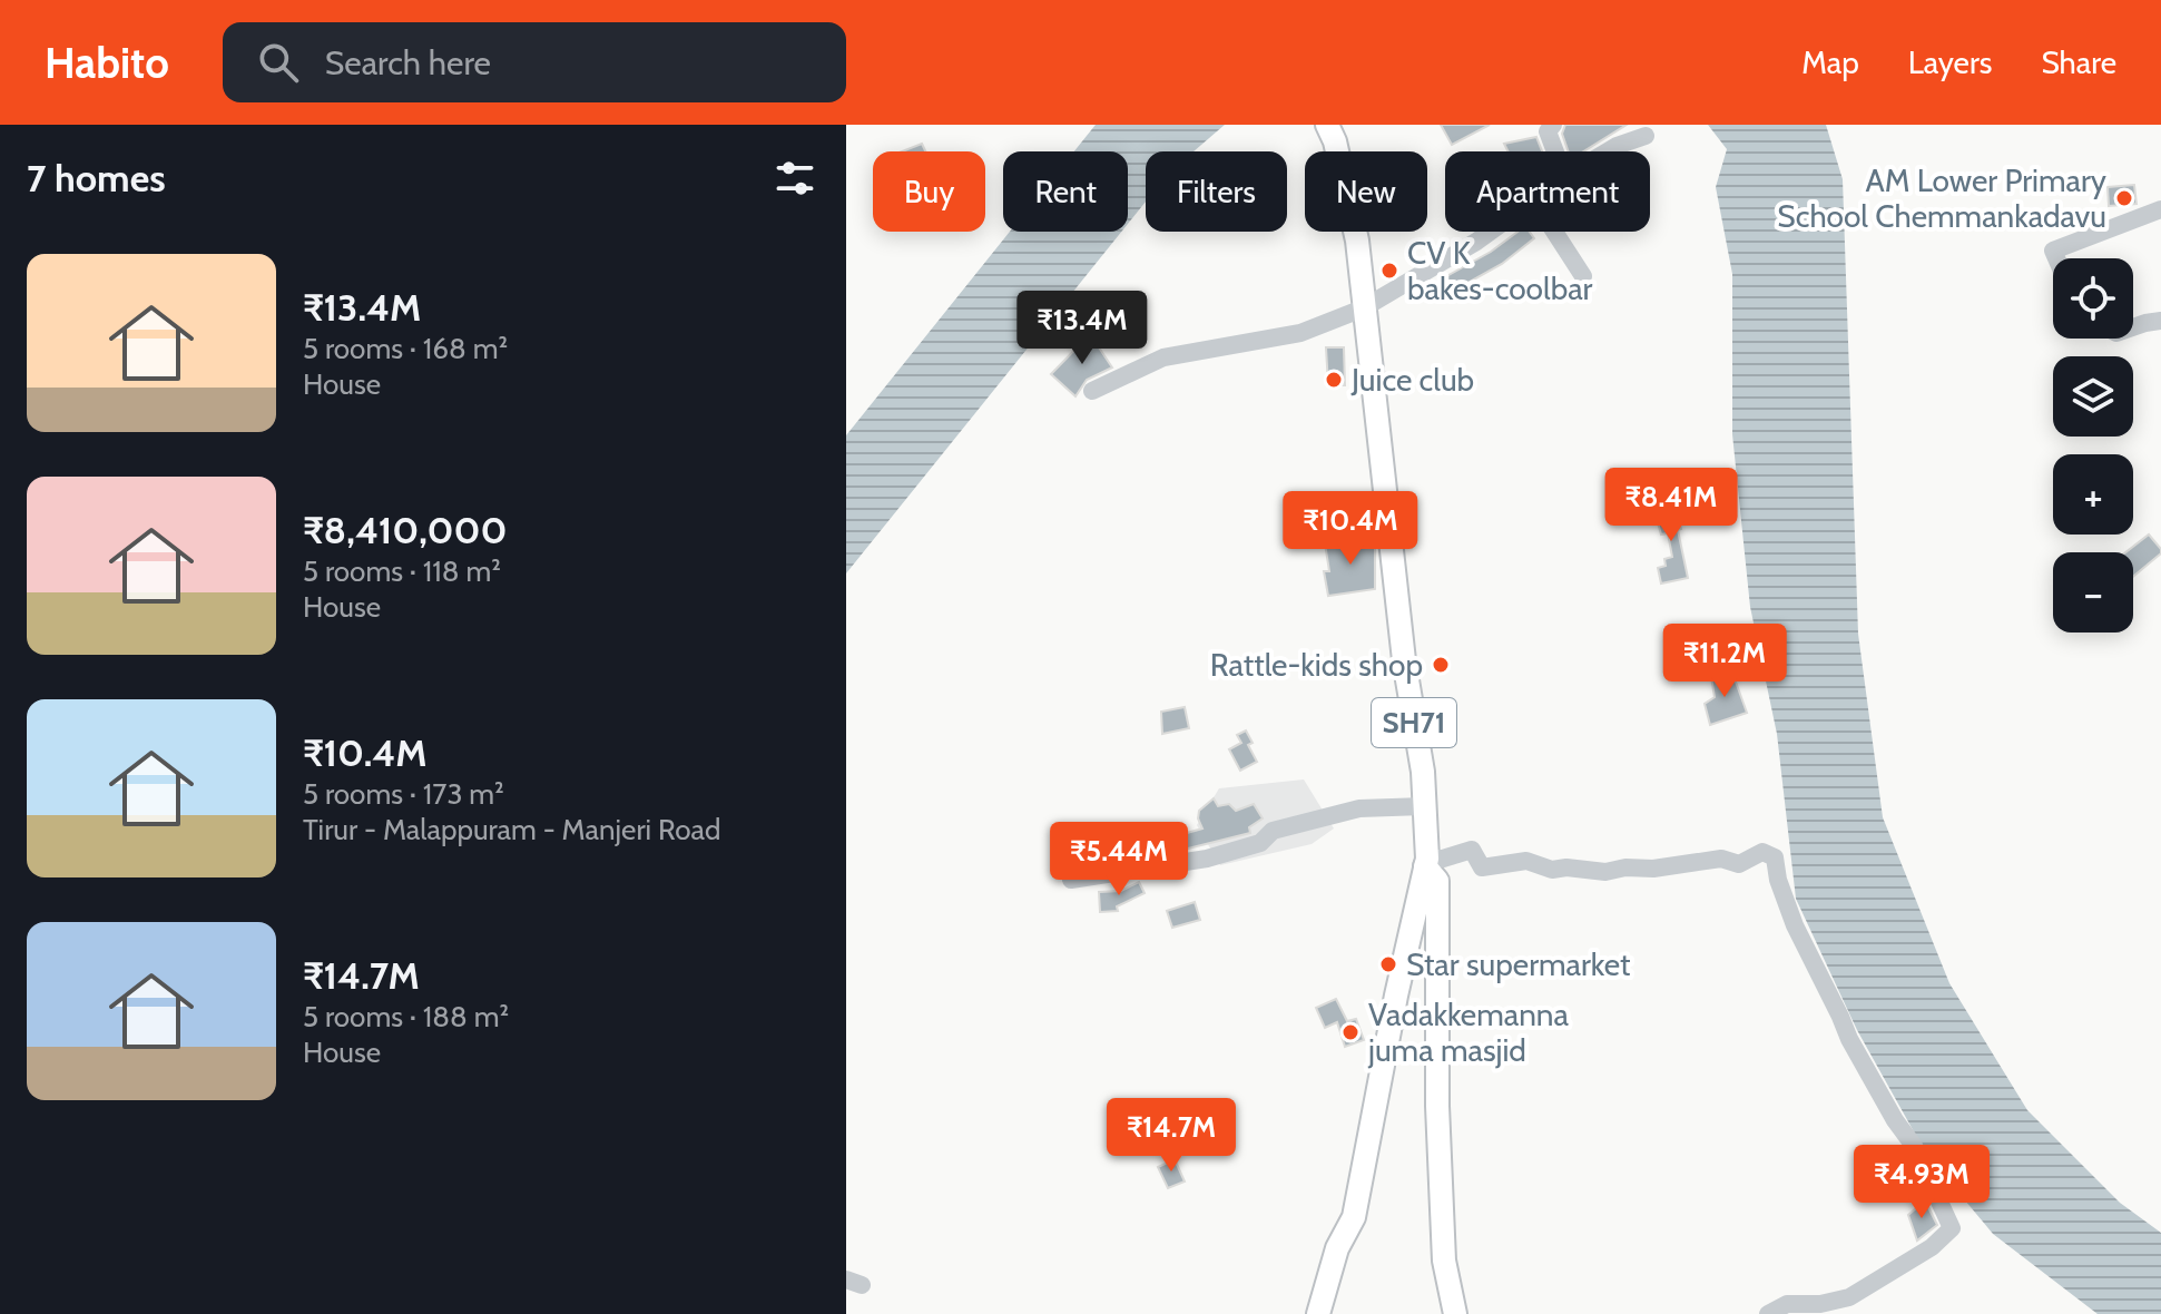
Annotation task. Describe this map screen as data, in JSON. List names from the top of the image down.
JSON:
{
  "streets": {
    "main road": ["SH71"]
  },
  "places": [
    "AM Lower Primary School Chemmankadavu",
    "CV K bakes-coolbar",
    "Juice club",
    "Rattle-kids shop",
    "Star supermarket",
    "Vadakkemanna juma masjid"
  ],
  "page": {
    "header": "Habito",
    "search": "Search here",
    "nav": ["Map", "Layers", "Share"],
    "heading": "7 homes",
    "chip": [
      "Buy",
      "Rent",
      "Filters",
      "New",
      "Apartment"
    ],
    "list": [
      {
        "name": "₹13.4M",
        "note": "5 rooms · 168 m² · House"
      },
      {
        "name": "₹8,410,000",
        "note": "5 rooms · 118 m² · House"
      },
      {
        "name": "₹10.4M",
        "note": "5 rooms · 173 m² · Tirur - Malappuram - Manjeri Road"
      },
      {
        "name": "₹14.7M",
        "note": "5 rooms · 188 m² · House"
      }
    ],
    "map_buttons": ["+", "−"],
    "price": [
      "₹13.4M",
      "₹8.41M",
      "₹10.4M",
      "₹11.2M",
      "₹5.44M",
      "₹14.7M",
      "₹4.93M"
    ]
  }
}
